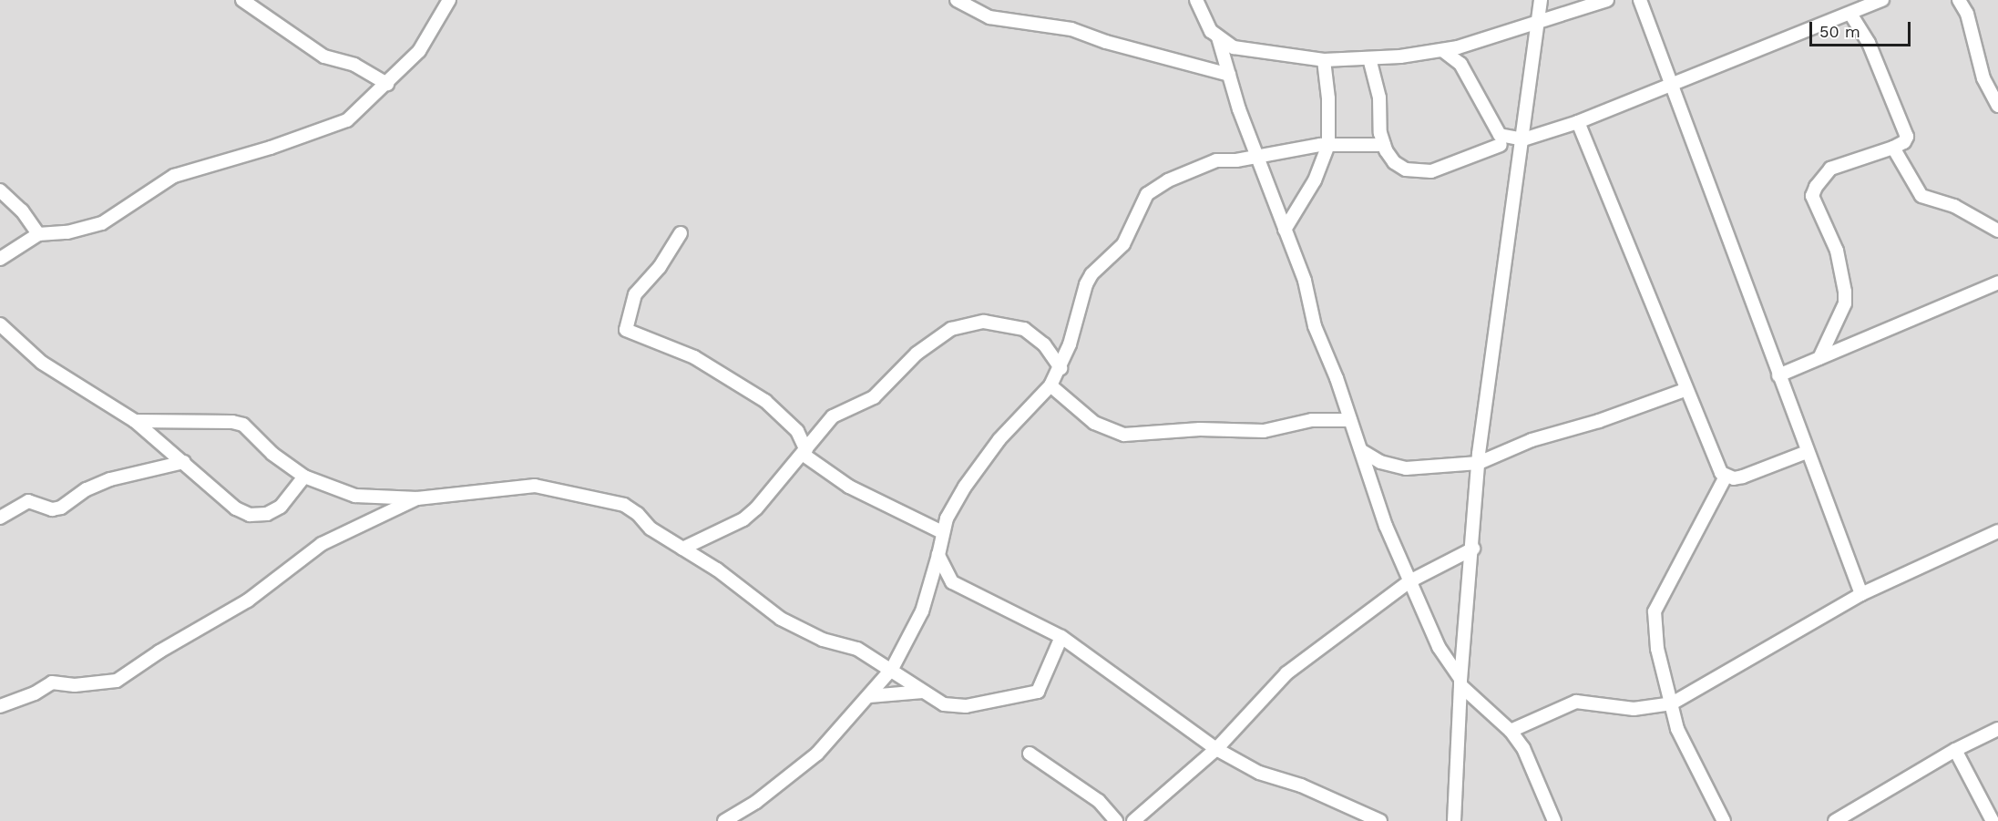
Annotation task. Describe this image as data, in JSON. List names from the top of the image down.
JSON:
{
  "scale_bar": "50 m"
}
